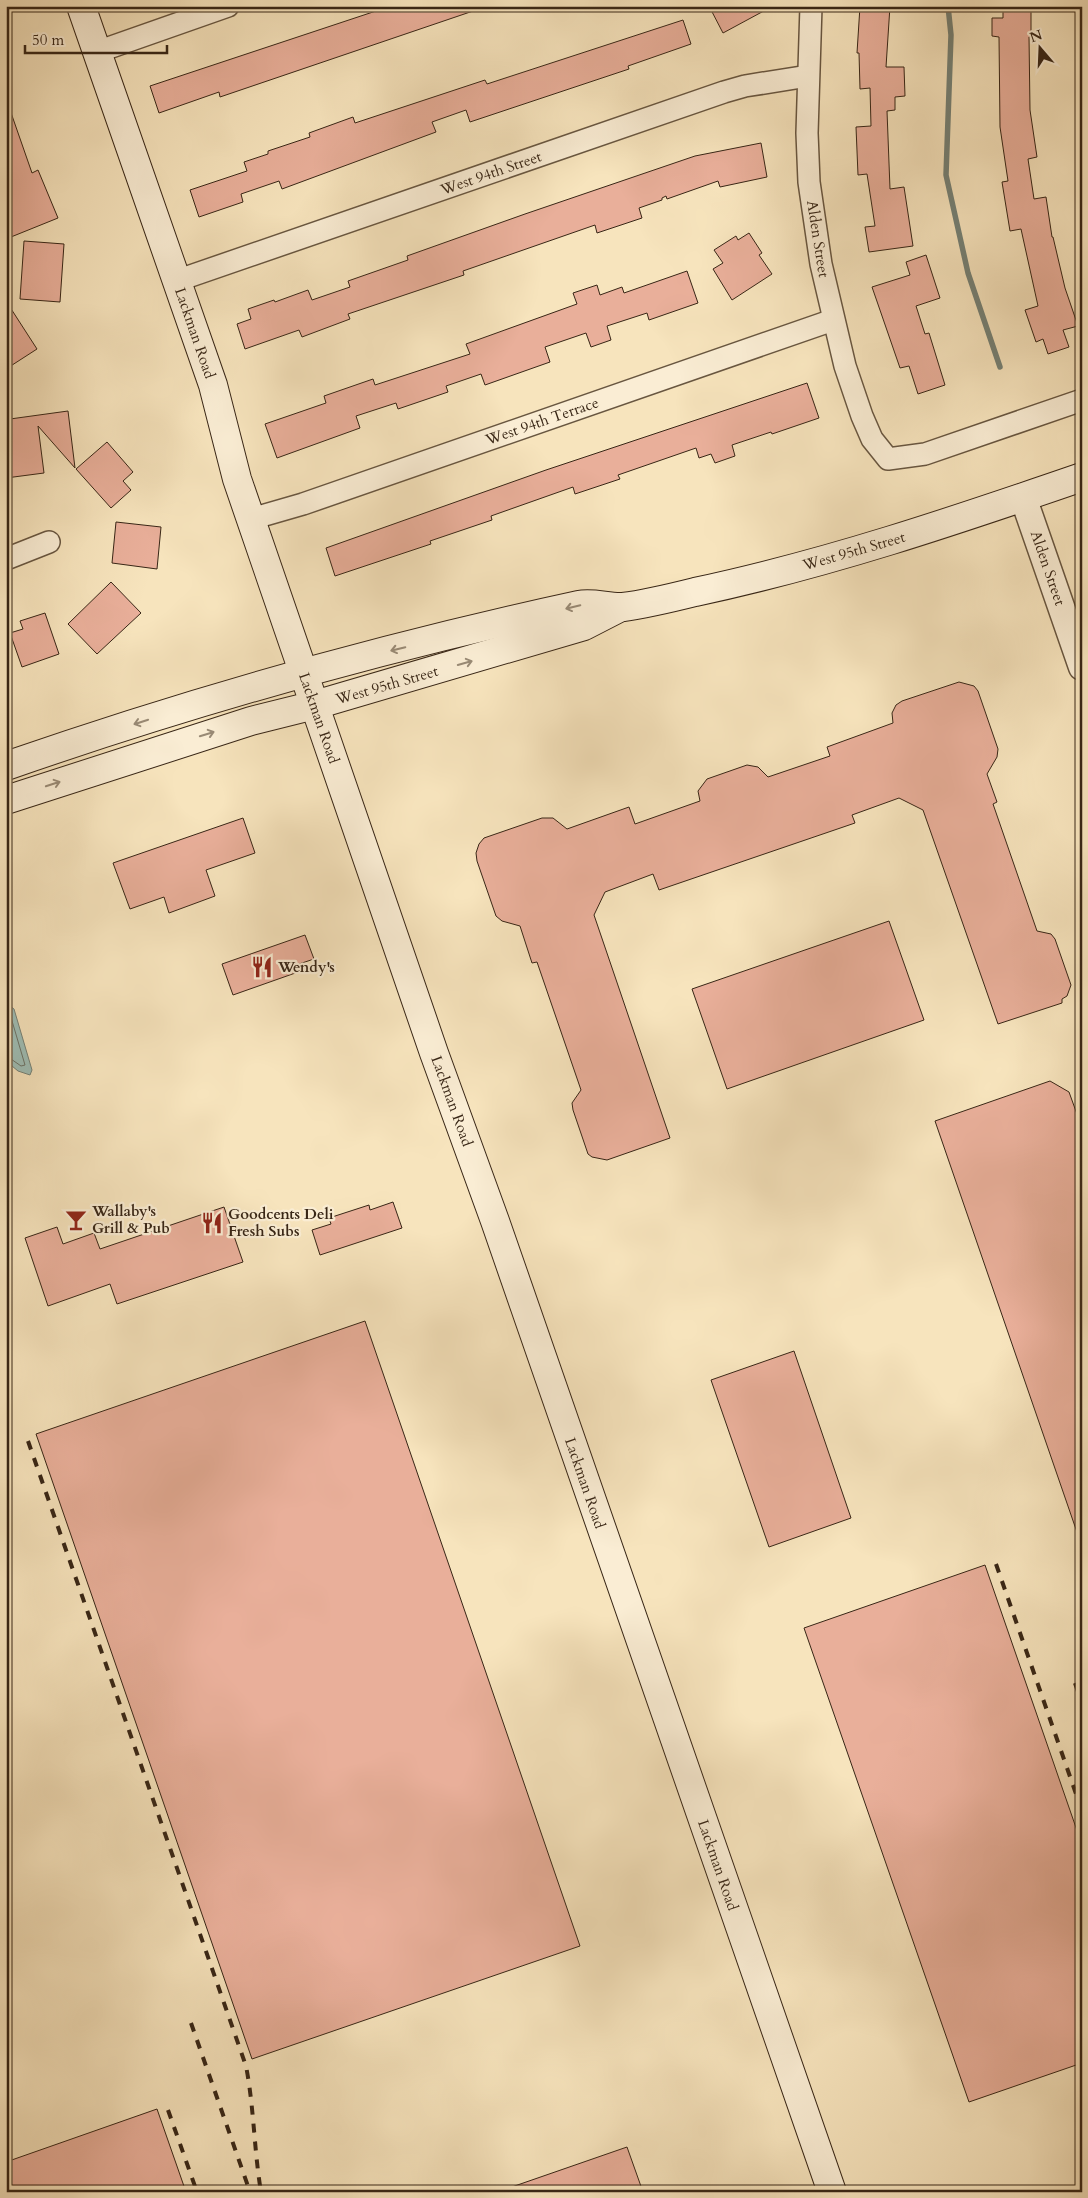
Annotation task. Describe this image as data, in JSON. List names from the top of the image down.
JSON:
{
  "streets": {
    "main road": ["Lackman Road", "West 95th Street"],
    "street": ["West 94th Street", "Alden Street", "West 94th Terrace"]
  },
  "crossings": [
    ["West 94th Street", "Alden Street"],
    ["West 94th Street", "Lackman Road"],
    ["Alden Street", "West 94th Terrace"],
    ["Alden Street", "West 95th Street"],
    ["Lackman Road", "West 94th Terrace"],
    ["Lackman Road", "West 95th Street"]
  ],
  "places": {
    "restaurant": ["Wendy's", "Goodcents Deli Fresh Subs"],
    "bar": ["Wallaby's Grill & Pub"]
  },
  "scale_bar": "50 m",
  "north": "top"
}
